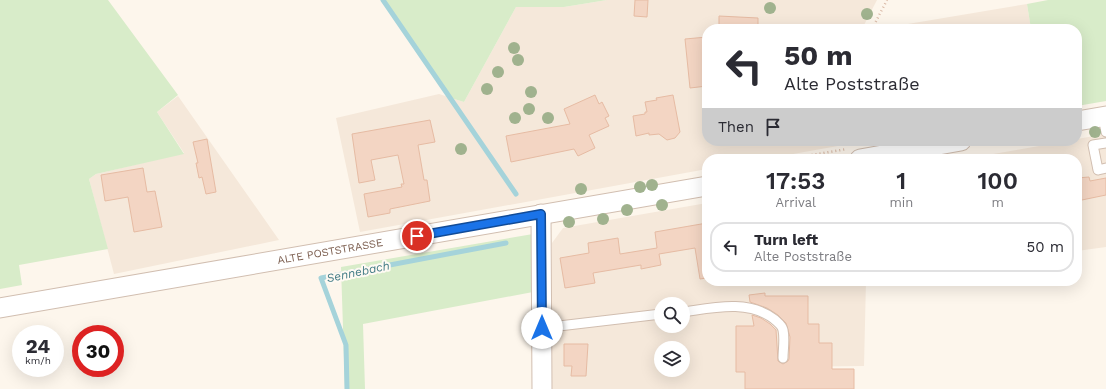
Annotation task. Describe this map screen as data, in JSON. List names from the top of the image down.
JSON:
{
  "streets": {
    "street": ["ALTE POSTSTRASSE"]
  },
  "water": ["Sennebach"],
  "page": {
    "turn": ["50 m", "Alte Poststraße"],
    "then": "Then",
    "eta": [
      "17:53",
      "Arrival",
      "1",
      "min",
      "100",
      "m"
    ],
    "list": [
      {
        "name": "Turn left",
        "note": "Alte Poststraße",
        "value": "50 m"
      }
    ],
    "speed": "24 km/h",
    "limit": "30"
  }
}
